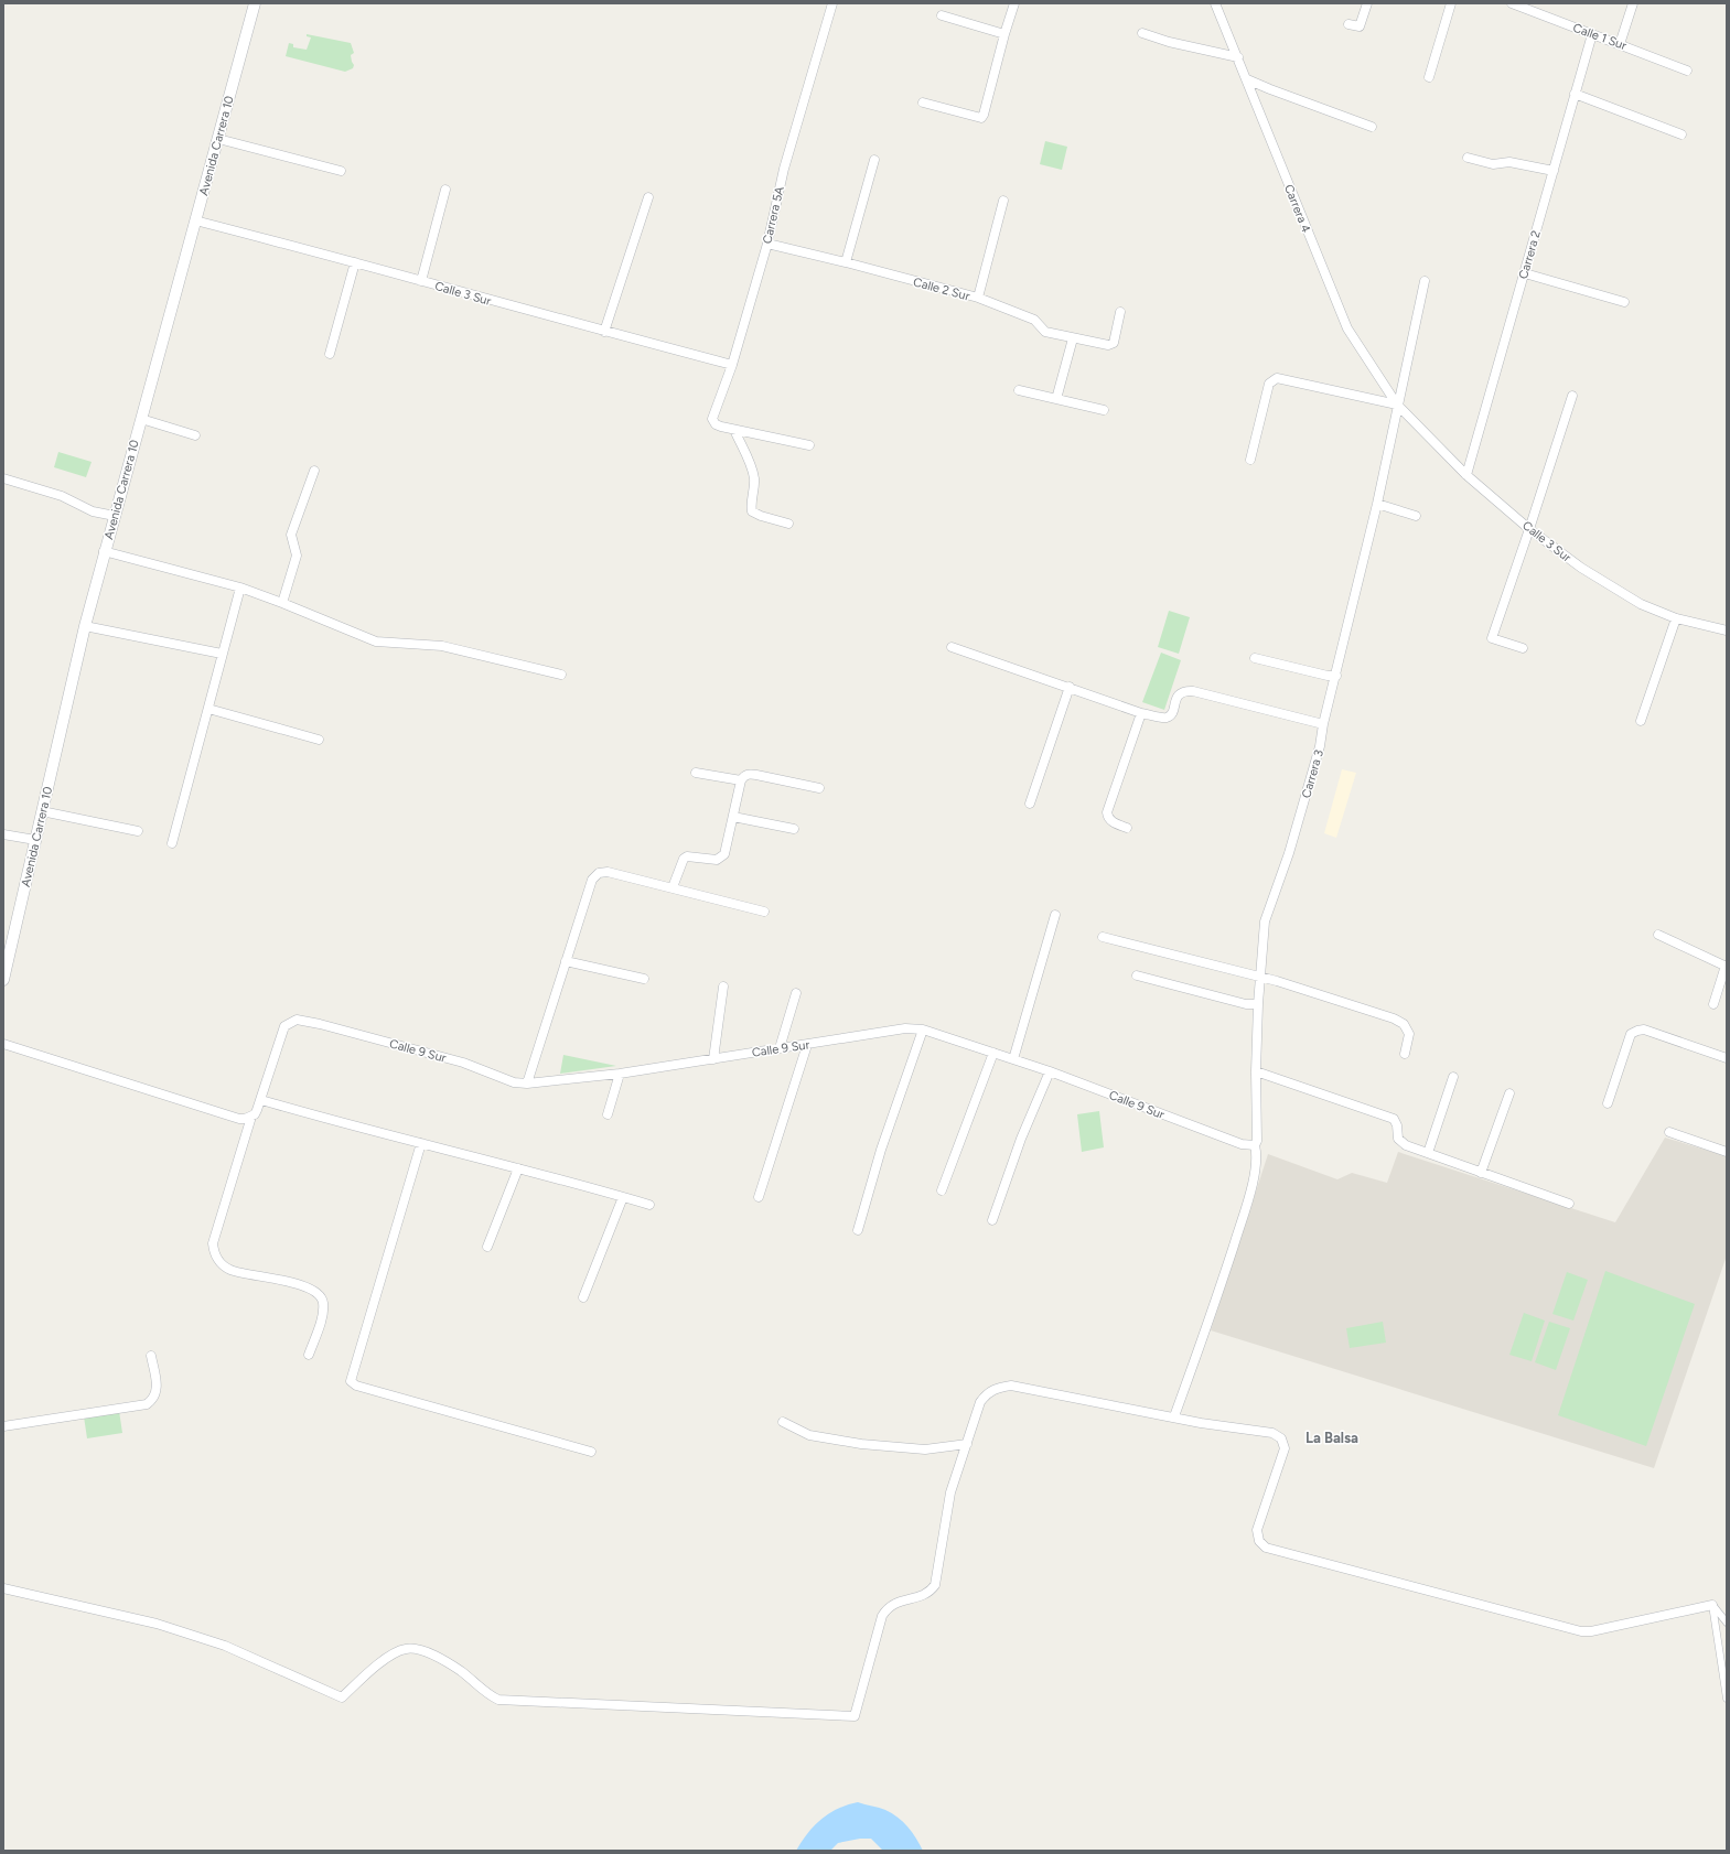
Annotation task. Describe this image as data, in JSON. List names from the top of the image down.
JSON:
{
  "streets": {
    "street": [
      "Calle 1 Sur",
      "Avenida Carrera 10",
      "Carrera 4",
      "Carrera 5A",
      "Carrera 2",
      "Calle 2 Sur",
      "Calle 3 Sur",
      "Carrera 3",
      "Calle 9 Sur"
    ]
  },
  "crossings": [
    ["Calle 1 Sur", "Carrera 2"],
    ["Avenida Carrera 10", "Calle 3 Sur"],
    ["Carrera 4", "Calle 3 Sur"],
    ["Carrera 4", "Carrera 3"],
    ["Carrera 5A", "Calle 2 Sur"],
    ["Carrera 5A", "Calle 3 Sur"],
    ["Carrera 2", "Calle 3 Sur"],
    ["Calle 3 Sur", "Carrera 3"],
    ["Carrera 3", "Calle 9 Sur"]
  ],
  "districts": ["La Balsa"]
}
